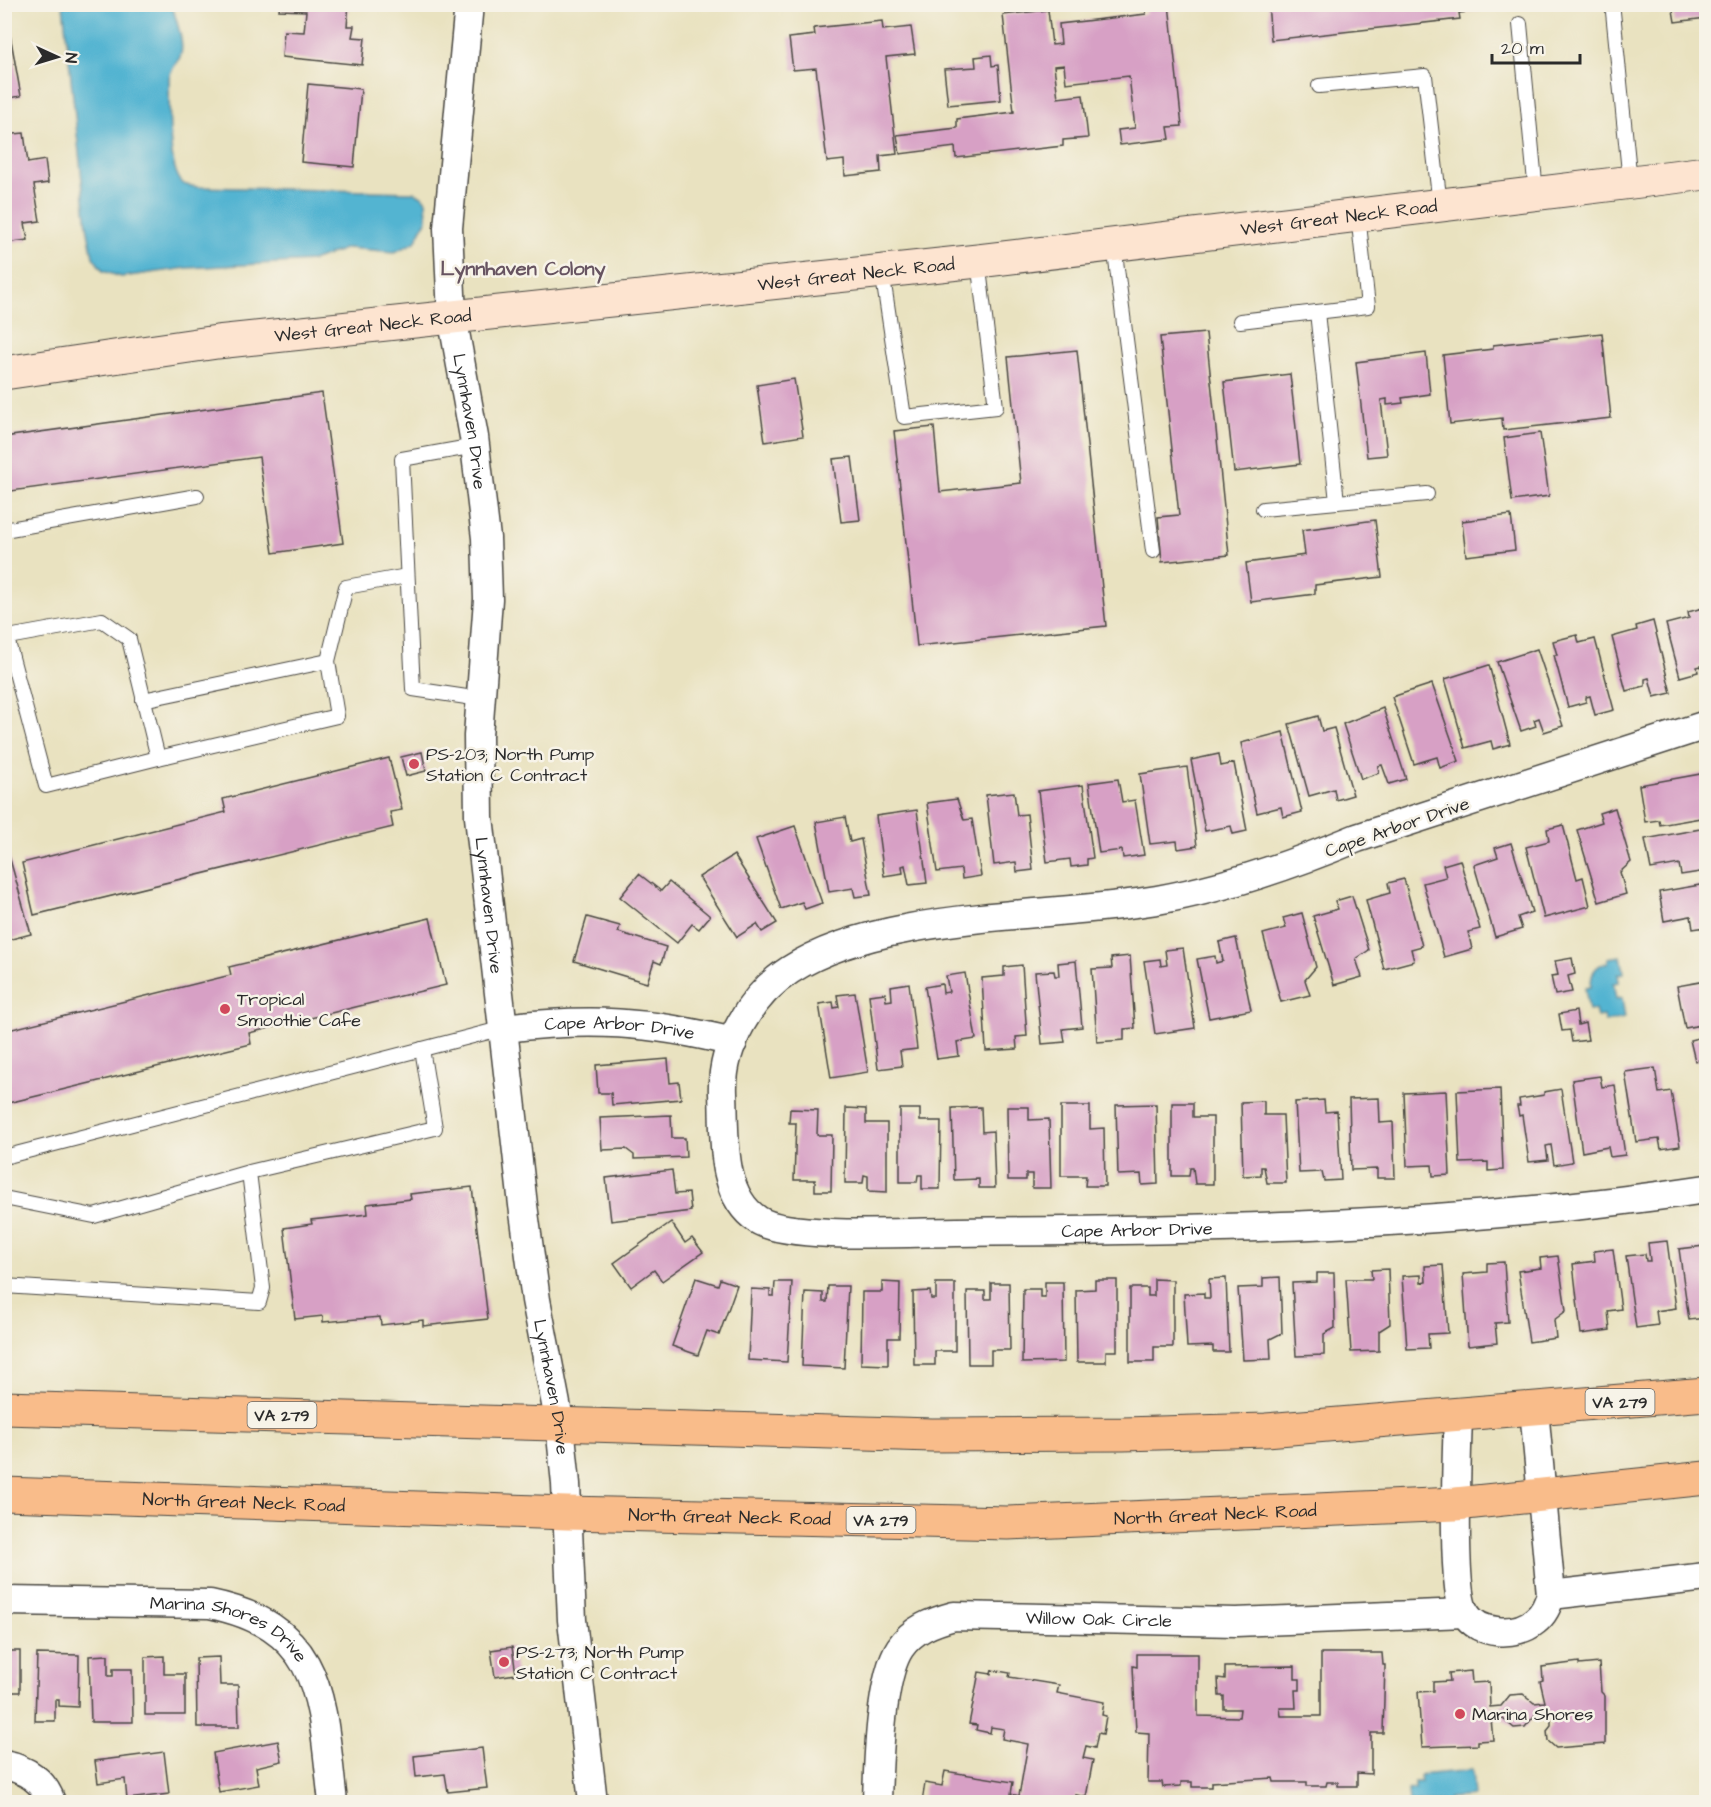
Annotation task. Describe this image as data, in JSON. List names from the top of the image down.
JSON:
{
  "streets": {
    "main road": ["VA 279", "North Great Neck Road"],
    "street": [
      "West Great Neck Road",
      "Lynnhaven Drive",
      "Cape Arbor Drive",
      "Willow Oak Circle",
      "Marina Shores Drive"
    ]
  },
  "crossings": [
    ["West Great Neck Road", "Lynnhaven Drive"],
    ["Lynnhaven Drive", "Cape Arbor Drive"],
    ["Lynnhaven Drive", "VA 279"],
    ["Lynnhaven Drive", "North Great Neck Road"]
  ],
  "districts": ["Lynnhaven Colony"],
  "places": [
    "PS-203; North Pump Station C Contract",
    "Tropical Smoothie Cafe",
    "PS-273; North Pump Station C Contract",
    "Marina Shores"
  ],
  "scale_bar": "20 m",
  "north": "right"
}
